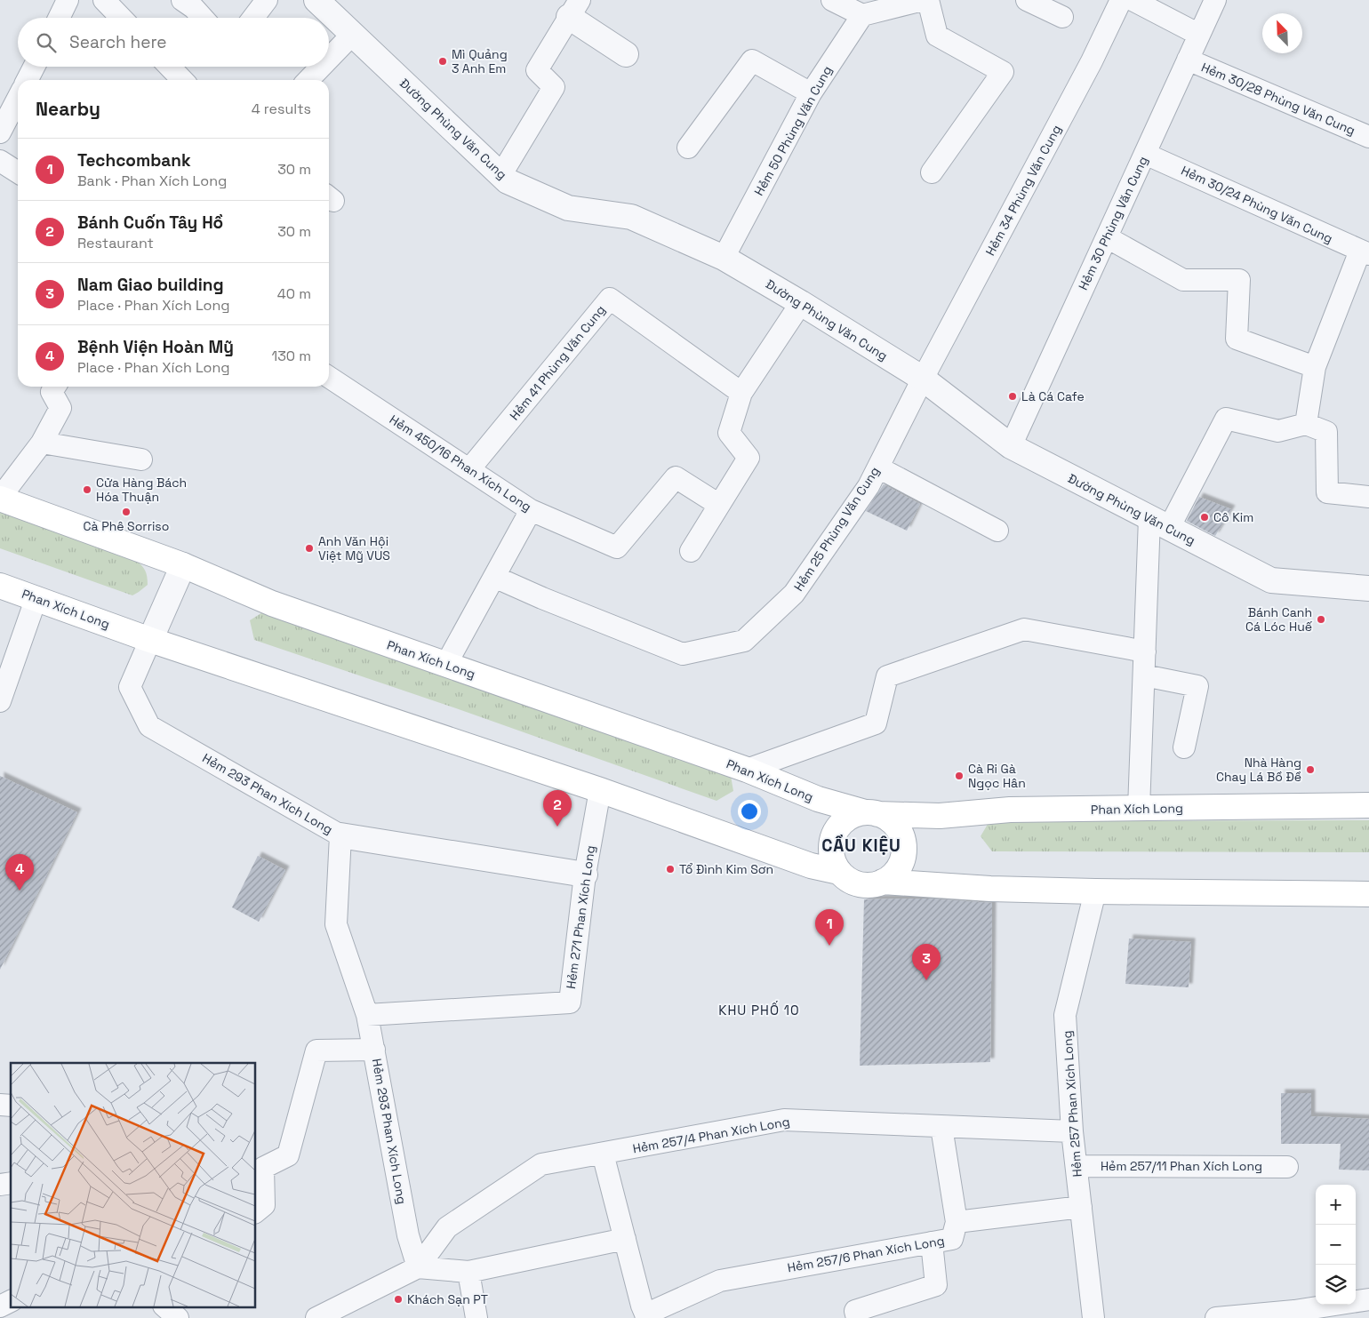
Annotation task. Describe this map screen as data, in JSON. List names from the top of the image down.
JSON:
{
  "streets": {
    "street": ["Đường Phùng Văn Cung", "Phan Xích Long", "Hẻm 293 Phan Xích Long"],
    "lane": [
      "Hẻm 30/28 Phùng Văn Cung",
      "Hẻm 50 Phùng Văn Cung",
      "Hẻm 34 Phùng Văn Cung",
      "Hẻm 30/24 Phùng Văn Cung",
      "Hẻm 30 Phùng Văn Cung",
      "Hẻm 41 Phùng Văn Cung",
      "Hẻm 450/16 Phan Xích Long",
      "Hẻm 25 Phùng Văn Cung",
      "Hẻm 271 Phan Xích Long",
      "Hẻm 257 Phan Xích Long",
      "Hẻm 257/4 Phan Xích Long",
      "Hẻm 257/11 Phan Xích Long",
      "Hẻm 257/6 Phan Xích Long"
    ]
  },
  "crossings": [
    ["Hẻm 30/28 Phùng Văn Cung", "Hẻm 30 Phùng Văn Cung"],
    ["Đường Phùng Văn Cung", "Hẻm 50 Phùng Văn Cung"],
    ["Đường Phùng Văn Cung", "Hẻm 34 Phùng Văn Cung"],
    ["Đường Phùng Văn Cung", "Hẻm 30 Phùng Văn Cung"],
    ["Đường Phùng Văn Cung", "Hẻm 25 Phùng Văn Cung"],
    ["Hẻm 34 Phùng Văn Cung", "Hẻm 25 Phùng Văn Cung"],
    ["Hẻm 30/24 Phùng Văn Cung", "Hẻm 30 Phùng Văn Cung"],
    ["Hẻm 41 Phùng Văn Cung", "Hẻm 450/16 Phan Xích Long"],
    ["Phan Xích Long", "Hẻm 293 Phan Xích Long"],
    ["Phan Xích Long", "Hẻm 271 Phan Xích Long"],
    ["Hẻm 293 Phan Xích Long", "Hẻm 271 Phan Xích Long"],
    ["Hẻm 293 Phan Xích Long", "Hẻm 257/4 Phan Xích Long"],
    ["Hẻm 257 Phan Xích Long", "Hẻm 257/4 Phan Xích Long"],
    ["Hẻm 257 Phan Xích Long", "Hẻm 257/11 Phan Xích Long"],
    ["Hẻm 257 Phan Xích Long", "Hẻm 257/6 Phan Xích Long"]
  ],
  "districts": ["CẦU KIỆU", "KHU PHỐ 10"],
  "places": [
    "Mì Quảng 3 Anh Em",
    "Là Cá Cafe",
    "Cửa Hàng Bách Hóa Thuận",
    "Cà Phê Sorriso",
    "Cô Kim",
    "Anh Văn Hội Việt Mỹ VUS",
    "Bánh Canh Cá Lóc Huế",
    "Nhà Hàng Chay Lá Bồ Đề",
    "Cà Ri Gà Ngọc Hân",
    "Tổ Đình Kim Sơn",
    "Khách Sạn PT"
  ],
  "north": "top left",
  "page": {
    "search": "Search here",
    "heading": ["Nearby", "4 results"],
    "list": [
      {
        "mark": "1",
        "name": "Techcombank",
        "note": "Bank · Phan Xích Long",
        "value": "30 m"
      },
      {
        "mark": "2",
        "name": "Bánh Cuốn Tây Hồ",
        "note": "Restaurant",
        "value": "30 m"
      },
      {
        "mark": "3",
        "name": "Nam Giao building",
        "note": "Place · Phan Xích Long",
        "value": "40 m"
      },
      {
        "mark": "4",
        "name": "Bệnh Viện Hoàn Mỹ",
        "note": "Place · Phan Xích Long",
        "value": "130 m"
      }
    ],
    "pins": [
      "2",
      "4",
      "1",
      "3"
    ],
    "map_buttons": ["+", "−"]
  }
}
